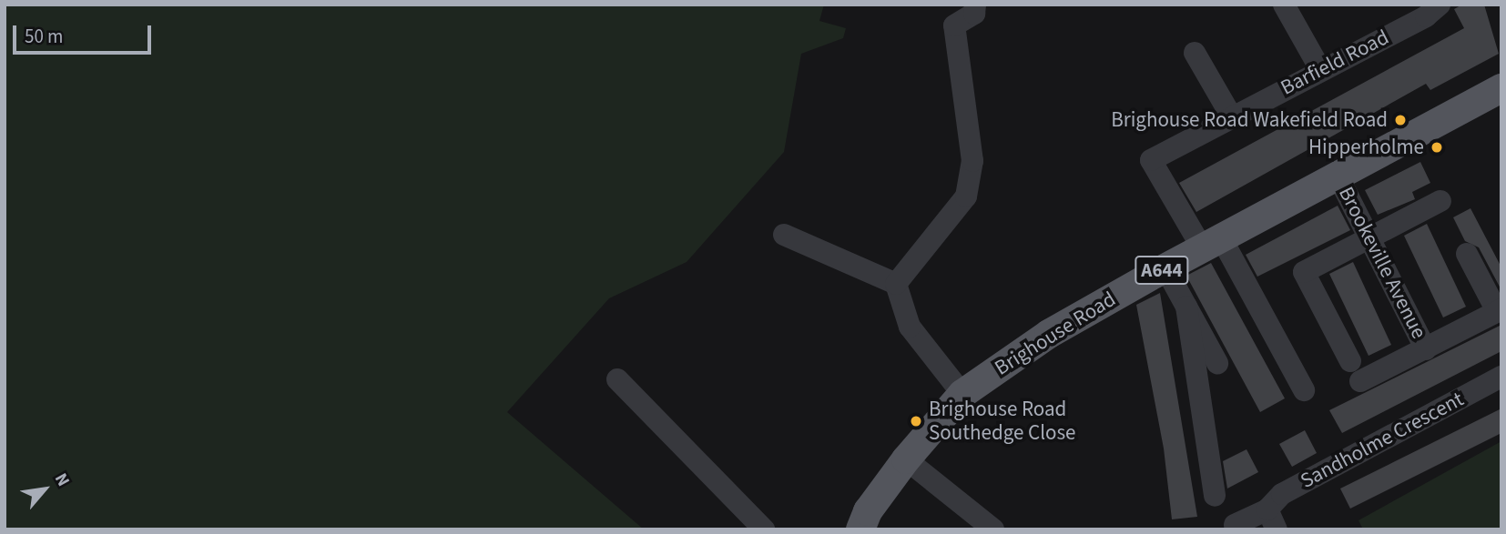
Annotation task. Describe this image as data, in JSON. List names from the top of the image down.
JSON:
{
  "streets": {
    "main road": ["A644", "Brighouse Road"],
    "street": ["Barfield Road", "Brookeville Avenue", "Sandholme Crescent"]
  },
  "crossings": [
    ["Barfield Road", "Brighouse Road"],
    ["Brookeville Avenue", "Brighouse Road"]
  ],
  "places": ["Brighouse Road Wakefield Road", "Hipperholme", "Brighouse Road Southedge Close"],
  "scale_bar": "50 m",
  "north": "top right"
}
